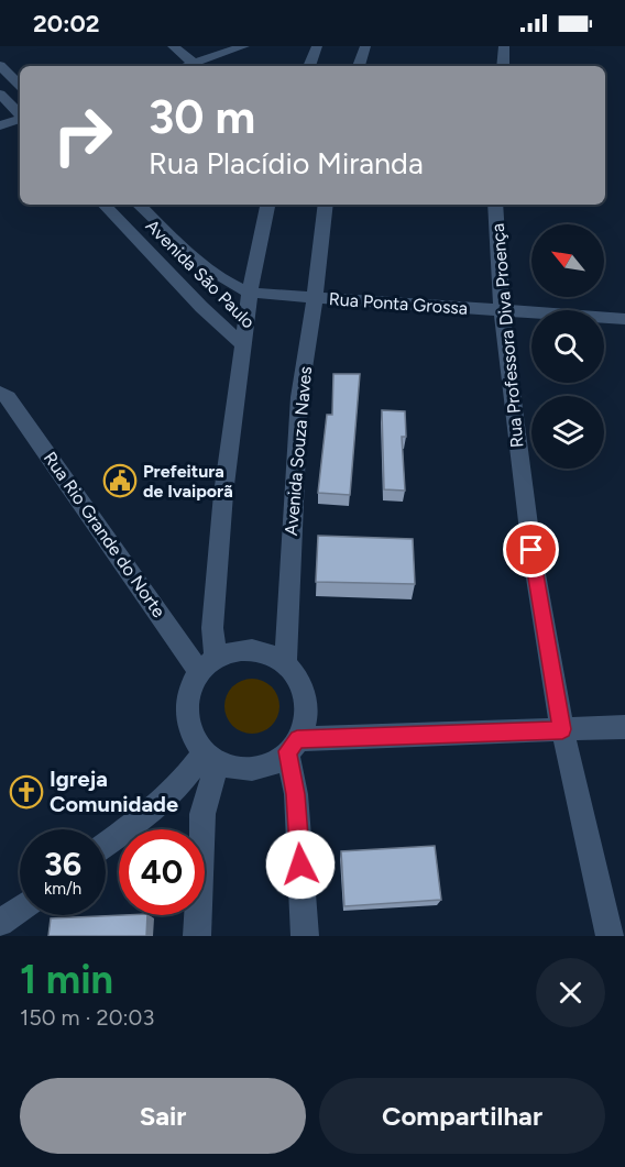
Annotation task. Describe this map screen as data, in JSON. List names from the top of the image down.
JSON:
{
  "streets": {
    "street": [
      "Avenida São Paulo",
      "Rua Ponta Grossa",
      "Rua Professora Diva Proença",
      "Avenida Souza Naves",
      "Rua Rio Grande do Norte"
    ]
  },
  "crossings": [
    ["Avenida São Paulo", "Rua Ponta Grossa"],
    ["Rua Ponta Grossa", "Rua Professora Diva Proença"],
    ["Rua Ponta Grossa", "Avenida Souza Naves"],
    ["Avenida Souza Naves", "Rua Rio Grande do Norte"]
  ],
  "places": {
    "public building": ["Prefeitura de Ivaiporã"],
    "church": ["Igreja Comunidade"]
  },
  "north": "top left",
  "page": {
    "status": "20:02",
    "turn": ["30 m", "Rua Placídio Miranda"],
    "speed": "36 km/h",
    "limit": "40",
    "heading": ["1 min", "150 m · 20:03"],
    "buttons": ["Sair", "Compartilhar"]
  }
}
